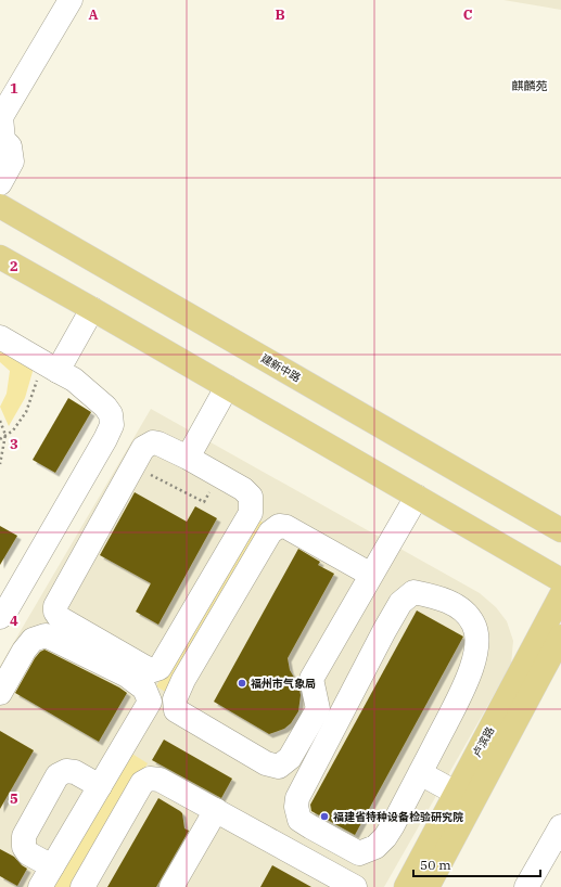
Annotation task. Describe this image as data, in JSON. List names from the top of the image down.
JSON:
{
  "streets": {
    "main road": ["建新中路", "卢滨路"]
  },
  "districts": ["麒麟苑"],
  "places": ["福州市气象局", "福建省特种设备检验研究院"],
  "scale_bar": "50 m",
  "grid": {
    "columns": ["A", "B", "C"],
    "rows": [
      "1",
      "2",
      "3",
      "4",
      "5"
    ]
  }
}
